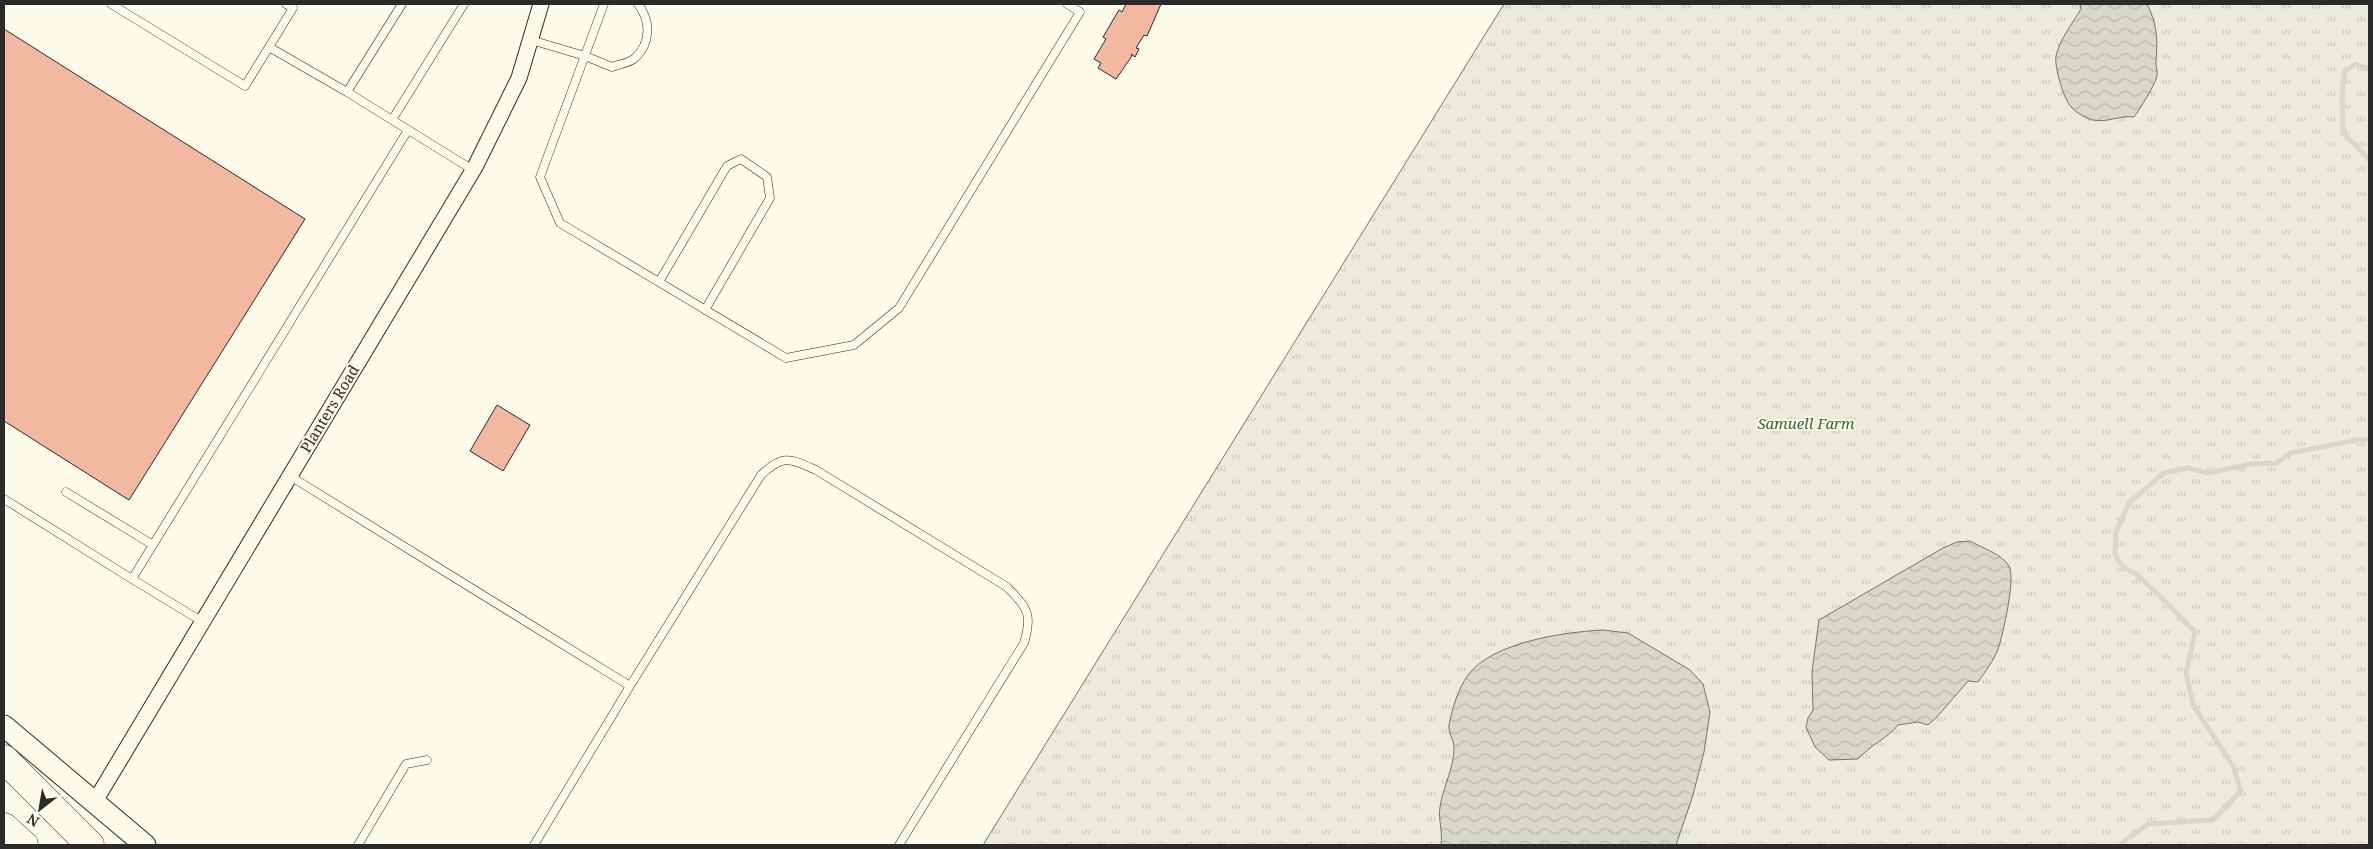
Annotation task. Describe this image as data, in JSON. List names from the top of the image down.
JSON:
{
  "streets": {
    "street": ["Planters Road"]
  },
  "parks": ["Samuell Farm"],
  "north": "bottom left"
}
